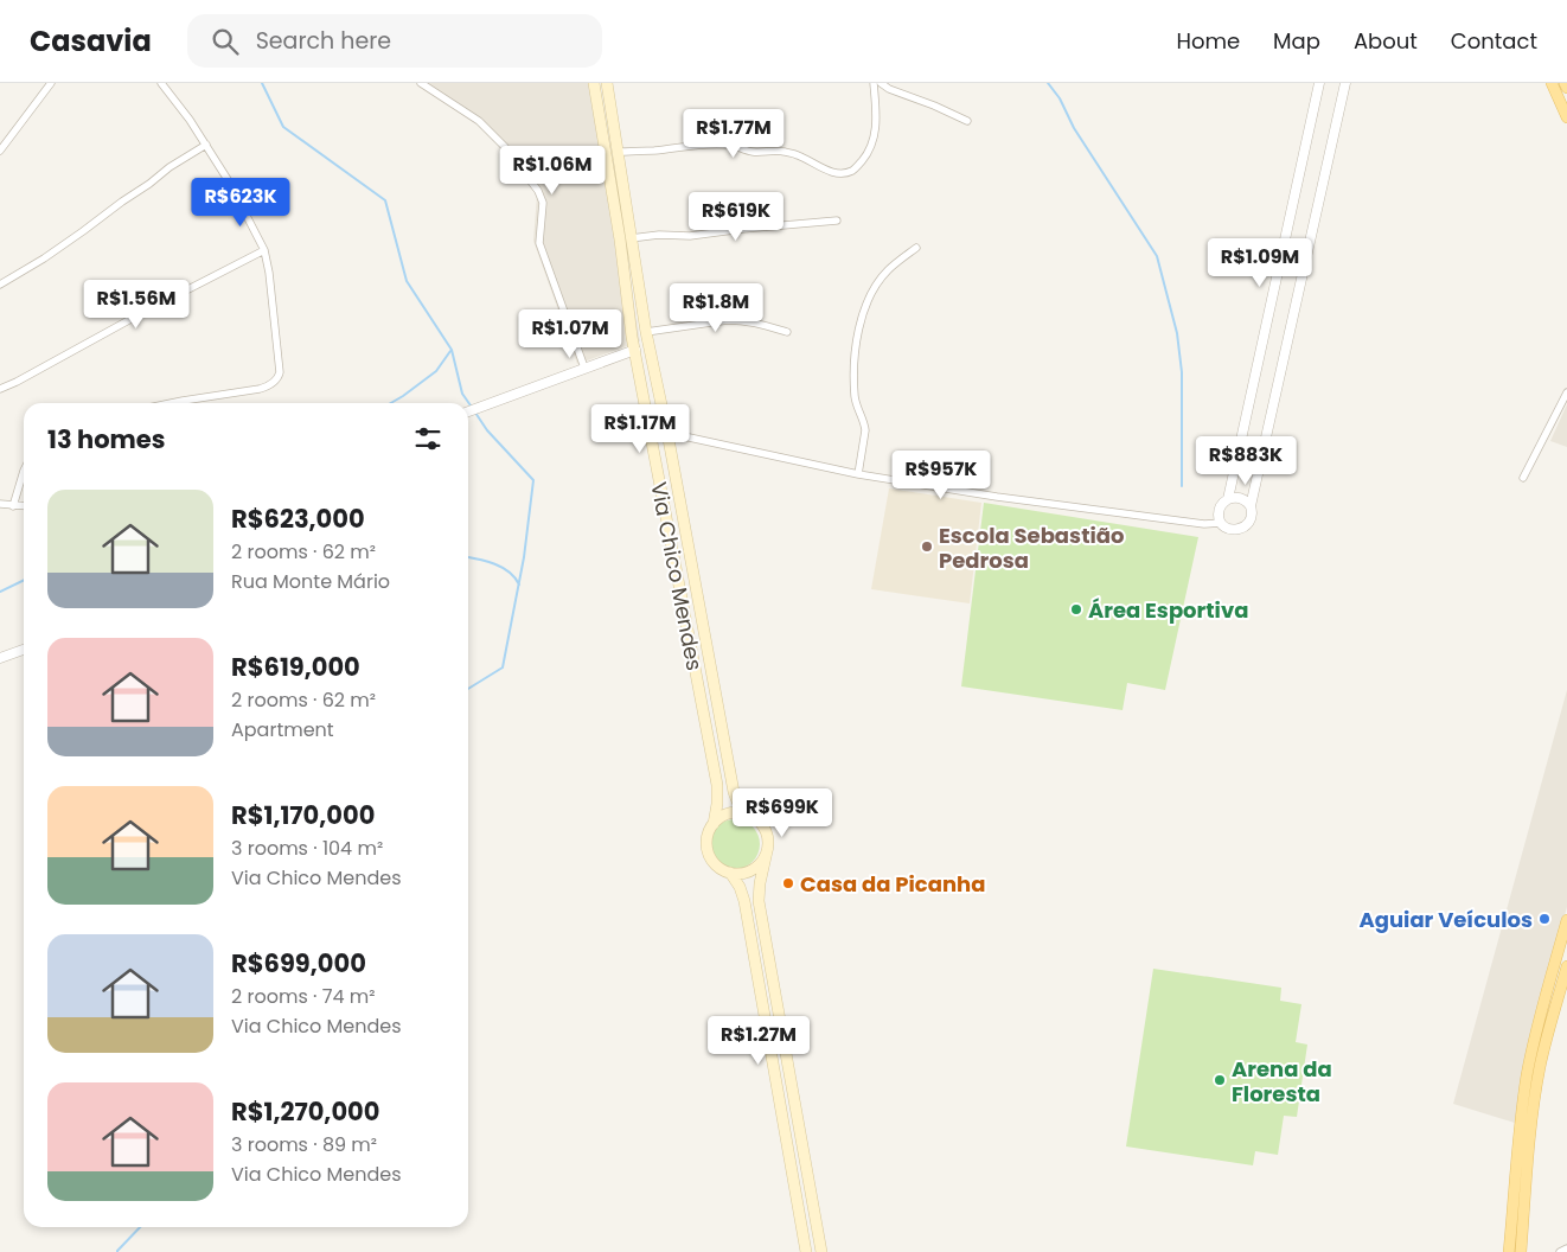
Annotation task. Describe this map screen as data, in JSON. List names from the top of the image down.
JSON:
{
  "streets": {
    "main road": ["Via Chico Mendes"]
  },
  "places": [
    "Escola Sebastião Pedrosa",
    "Área Esportiva",
    "Casa da Picanha",
    "Aguiar Veículos",
    "Arena da Floresta"
  ],
  "page": {
    "header": "Casavia",
    "search": "Search here",
    "nav": [
      "Home",
      "Map",
      "About",
      "Contact"
    ],
    "price": [
      "R$1.77M",
      "R$1.06M",
      "R$623K",
      "R$619K",
      "R$1.09M",
      "R$1.56M",
      "R$1.8M",
      "R$1.07M",
      "R$1.17M",
      "R$883K",
      "R$957K",
      "R$699K",
      "R$1.27M"
    ],
    "heading": "13 homes",
    "list": [
      {
        "name": "R$623,000",
        "note": "2 rooms · 62 m² · Rua Monte Mário"
      },
      {
        "name": "R$619,000",
        "note": "2 rooms · 62 m² · Apartment"
      },
      {
        "name": "R$1,170,000",
        "note": "3 rooms · 104 m² · Via Chico Mendes"
      },
      {
        "name": "R$699,000",
        "note": "2 rooms · 74 m² · Via Chico Mendes"
      },
      {
        "name": "R$1,270,000",
        "note": "3 rooms · 89 m² · Via Chico Mendes"
      }
    ]
  }
}
